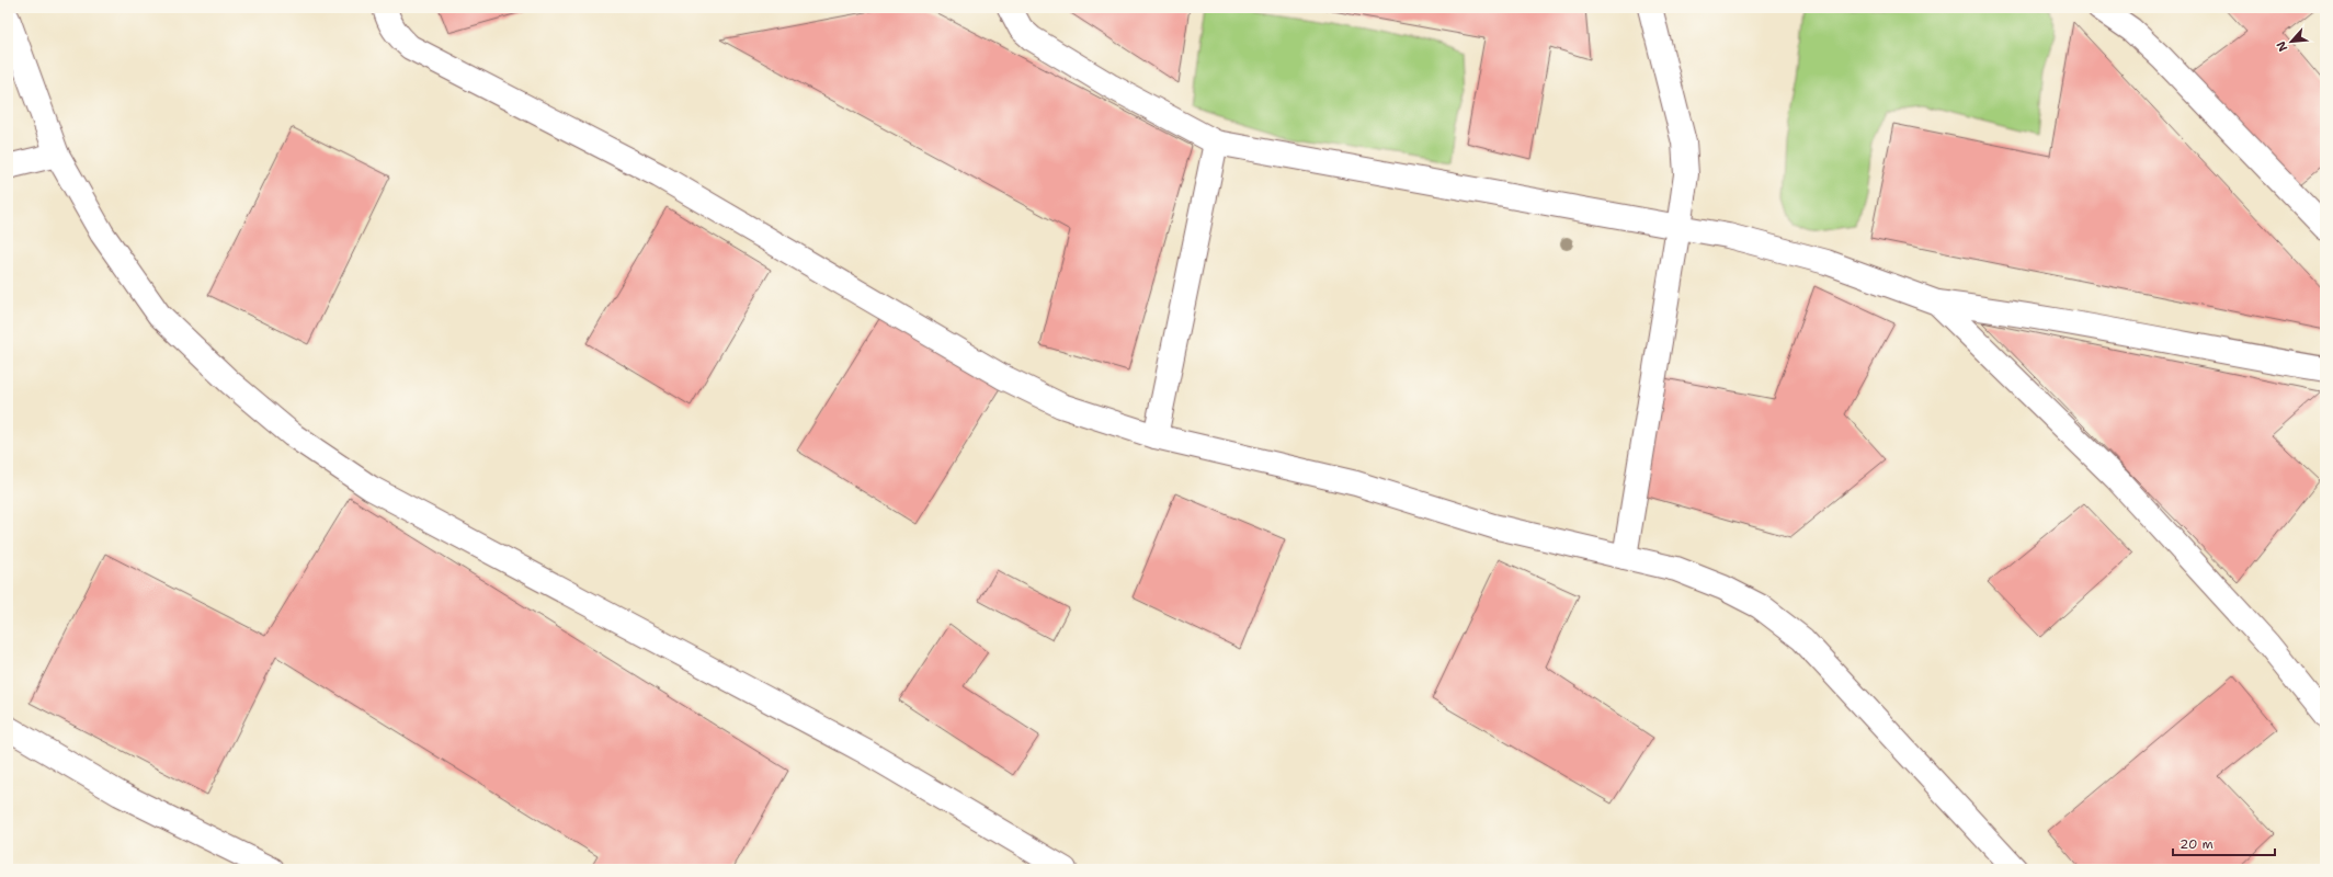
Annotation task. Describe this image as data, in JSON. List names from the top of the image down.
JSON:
{
  "scale_bar": "20 m",
  "north": "bottom left"
}
